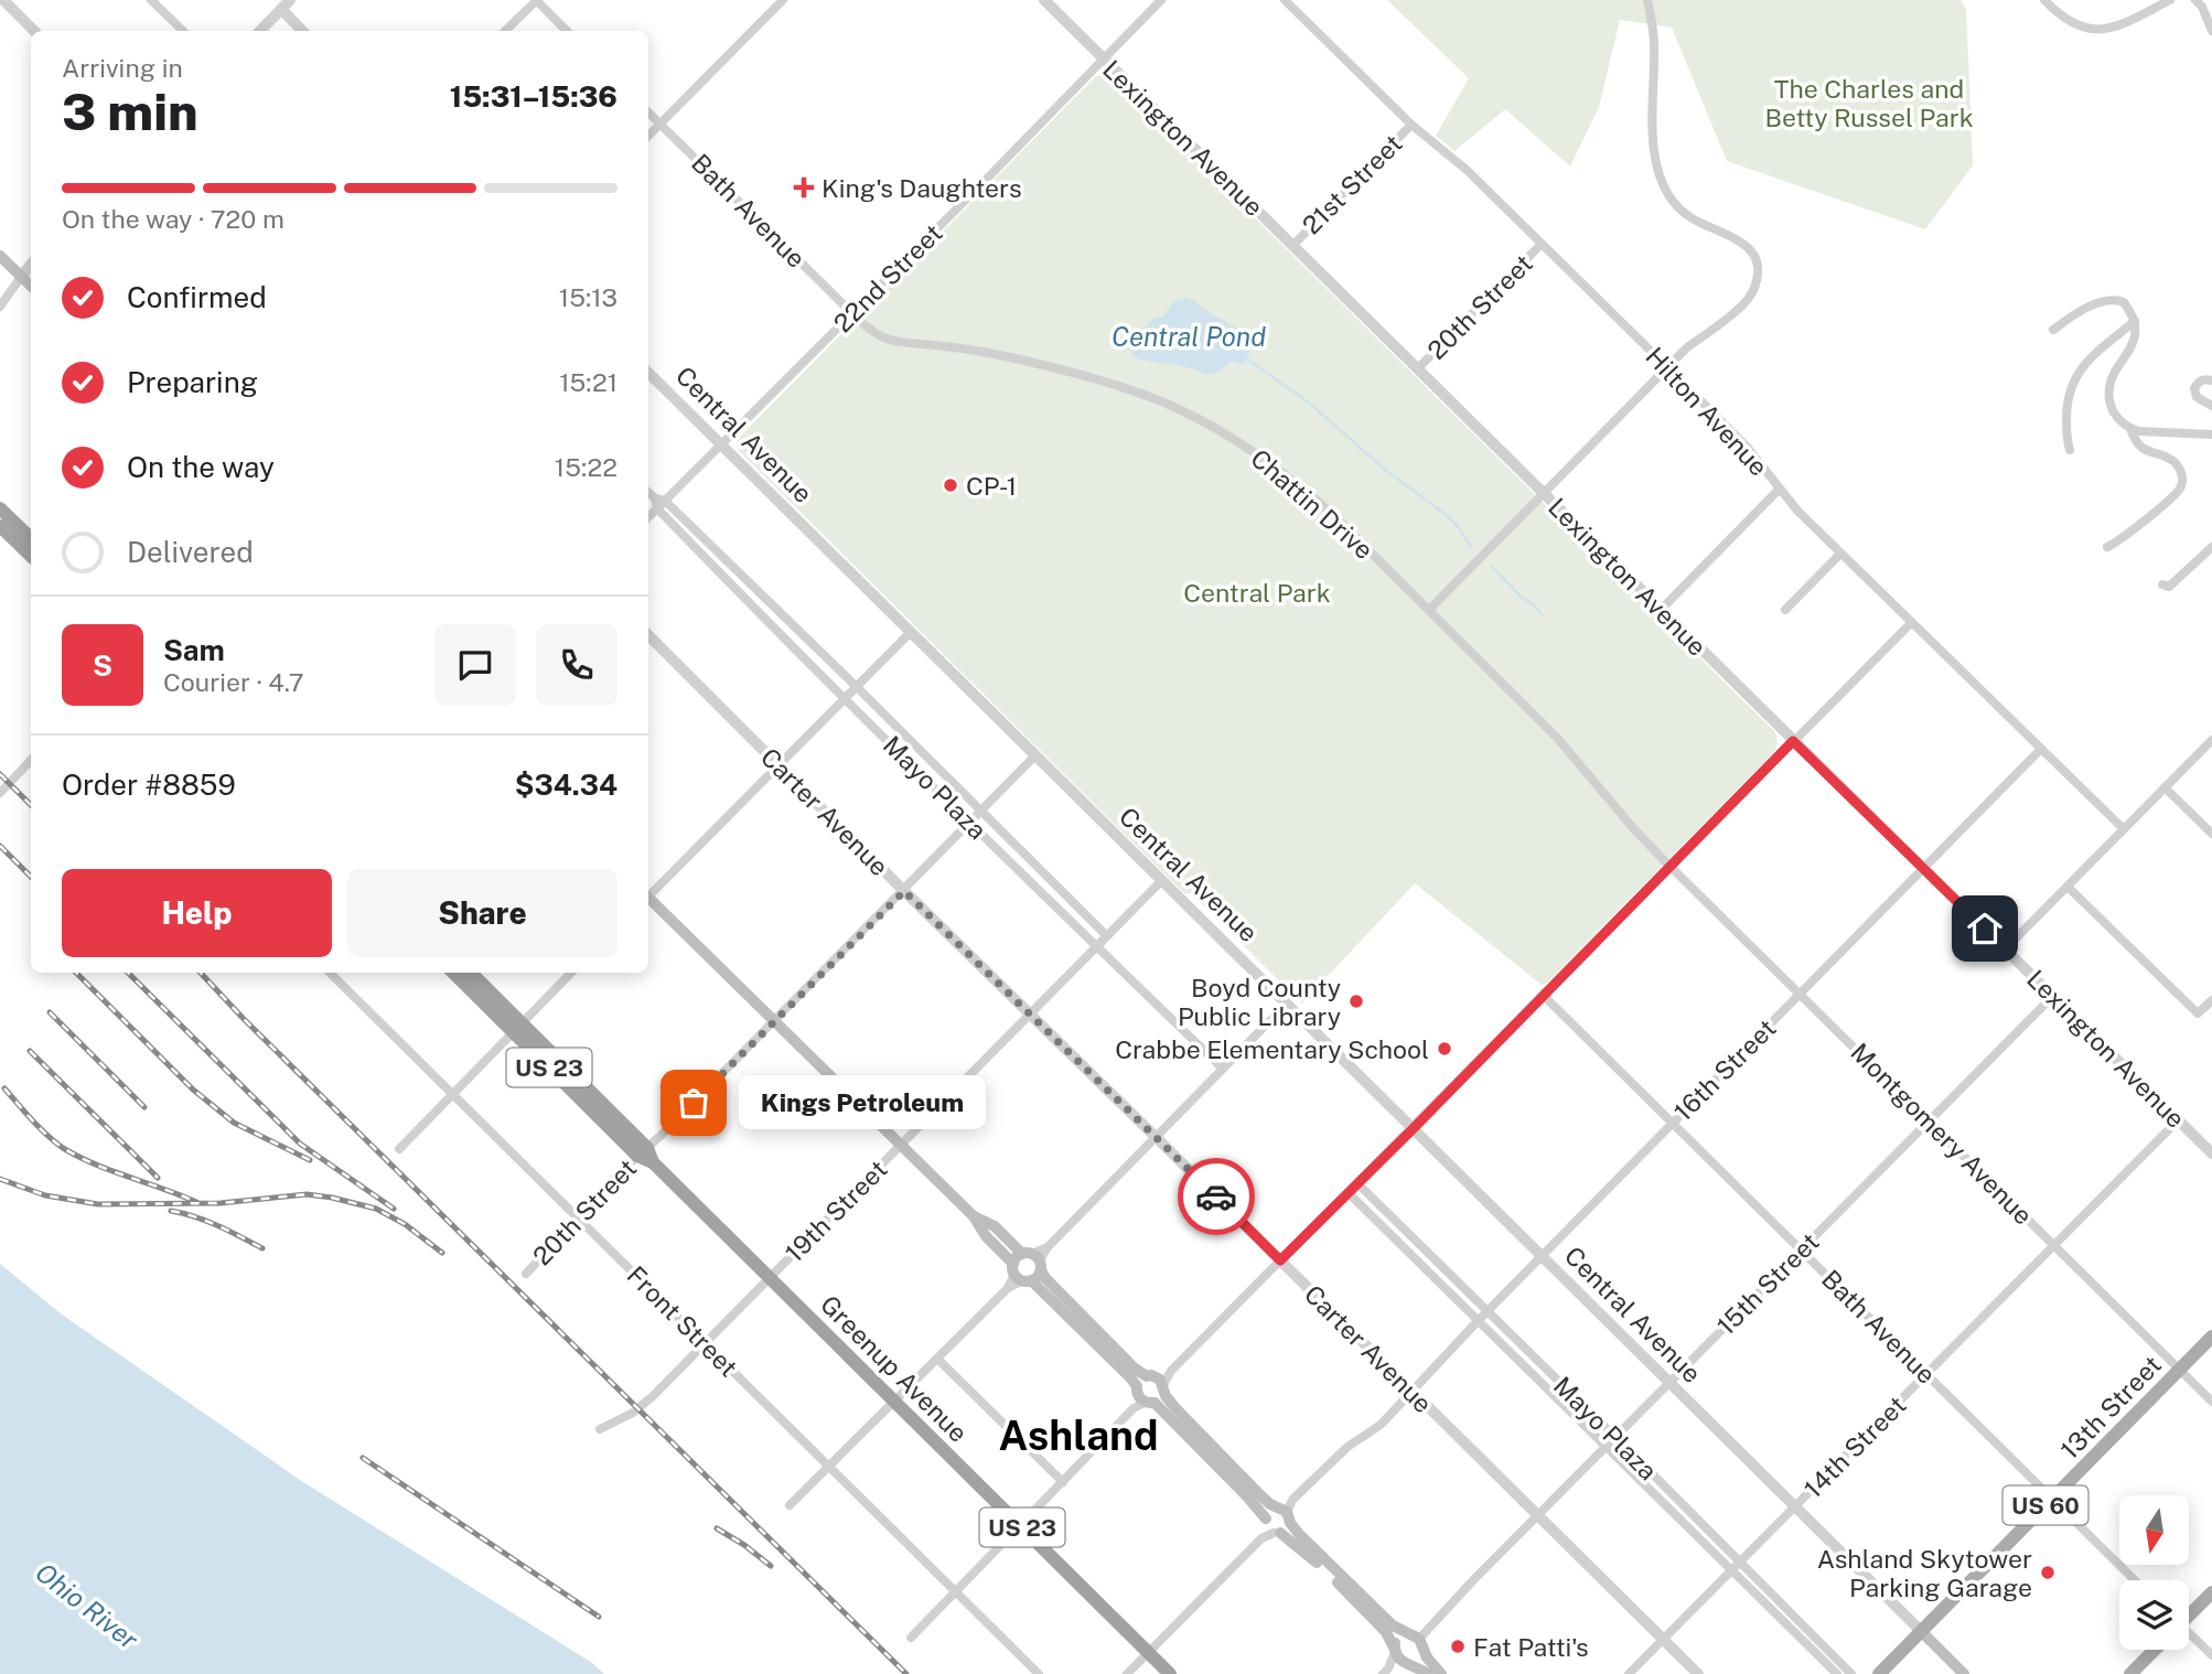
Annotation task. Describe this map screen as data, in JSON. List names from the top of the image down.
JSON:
{
  "streets": {
    "highway": ["US 23", "Greenup Avenue"],
    "main road": ["Central Avenue", "13th Street", "US 60"],
    "street": [
      "Lexington Avenue",
      "21st Street",
      "Bath Avenue",
      "22nd Street",
      "20th Street",
      "Hilton Avenue",
      "Chattin Drive",
      "Mayo Plaza",
      "Carter Avenue",
      "16th Street",
      "Montgomery Avenue",
      "19th Street",
      "15th Street",
      "Front Street",
      "14th Street"
    ]
  },
  "crossings": [
    ["Lexington Avenue", "21st Street"],
    ["Lexington Avenue", "22nd Street"],
    ["Lexington Avenue", "20th Street"],
    ["Lexington Avenue", "16th Street"],
    ["Lexington Avenue", "15th Street"],
    ["Lexington Avenue", "14th Street"],
    ["21st Street", "Hilton Avenue"],
    ["Bath Avenue", "22nd Street"],
    ["Bath Avenue", "Chattin Drive"],
    ["Bath Avenue", "16th Street"],
    ["Bath Avenue", "15th Street"],
    ["Bath Avenue", "13th Street"],
    ["Bath Avenue", "14th Street"],
    ["22nd Street", "Central Avenue"],
    ["22nd Street", "Chattin Drive"],
    ["22nd Street", "Mayo Plaza"],
    ["20th Street", "Hilton Avenue"],
    ["20th Street", "Central Avenue"],
    ["20th Street", "Mayo Plaza"],
    ["20th Street", "Carter Avenue"],
    ["20th Street", "Front Street"],
    ["20th Street", "Greenup Avenue"],
    ["Hilton Avenue", "16th Street"],
    ["Central Avenue", "16th Street"],
    ["Central Avenue", "19th Street"],
    ["Central Avenue", "15th Street"],
    ["Central Avenue", "13th Street"],
    ["Central Avenue", "14th Street"],
    ["Chattin Drive", "Montgomery Avenue"],
    ["Mayo Plaza", "16th Street"],
    ["Mayo Plaza", "19th Street"],
    ["Mayo Plaza", "15th Street"],
    ["Mayo Plaza", "14th Street"],
    ["Carter Avenue", "16th Street"],
    ["Carter Avenue", "19th Street"],
    ["Carter Avenue", "15th Street"],
    ["Carter Avenue", "14th Street"],
    ["16th Street", "Montgomery Avenue"],
    ["Montgomery Avenue", "15th Street"],
    ["Montgomery Avenue", "13th Street"],
    ["Montgomery Avenue", "14th Street"],
    ["19th Street", "Front Street"],
    ["19th Street", "Greenup Avenue"]
  ],
  "districts": ["Ashland"],
  "water": ["Central Pond", "Ohio River"],
  "parks": ["The Charles and Betty Russel Park", "Central Park"],
  "places": {
    "health": ["King's Daughters"],
    "other": [
      "CP-1",
      "Boyd County Public Library",
      "Crabbe Elementary School",
      "Kings Petroleum",
      "Ashland Skytower Parking Garage",
      "Fat Patti's"
    ]
  },
  "north": "bottom",
  "page": {
    "heading": ["3 min", "Arriving in", "15:31–15:36"],
    "panel": [
      "Sam",
      "Courier · 4.7",
      "Order #8859",
      "$34.34"
    ],
    "bar": "On the way · 720 m",
    "list": [
      ["Confirmed", "15:13"],
      ["Preparing", "15:21"],
      ["On the way", "15:22"],
      "Delivered"
    ],
    "round": "S",
    "buttons": ["Help", "Share"],
    "bubble": "Kings Petroleum"
  }
}
